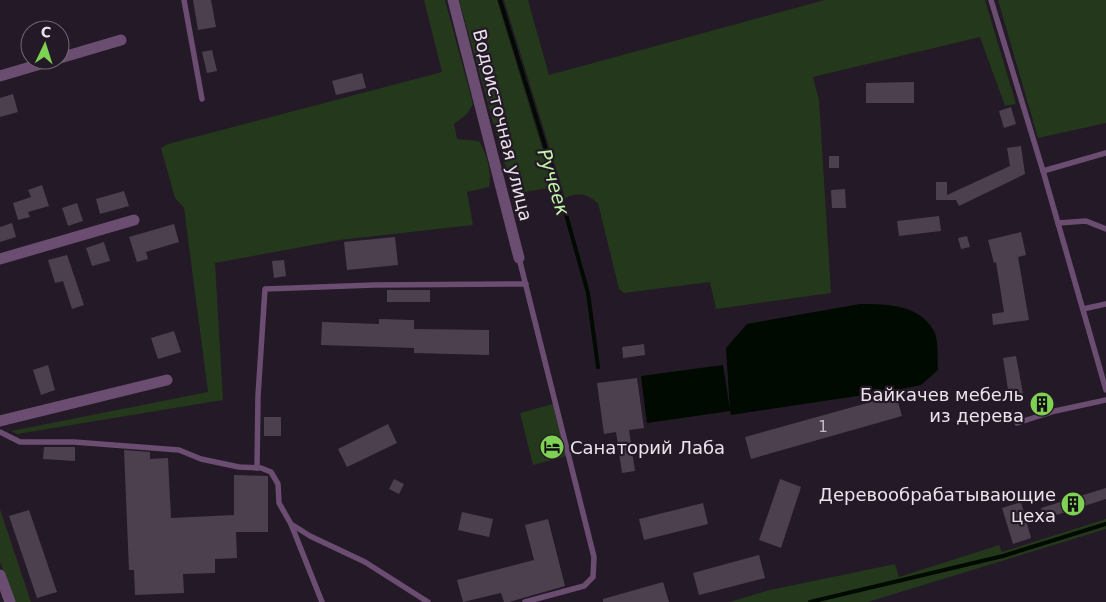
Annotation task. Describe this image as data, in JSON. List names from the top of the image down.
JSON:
{
  "streets": {
    "street": ["Водоисточная улица"]
  },
  "water": ["Ручеек"],
  "places": {
    "building": ["Байкачев мебель из дерева", "Деревообрабатывающие цеха"],
    "hotel": ["Санаторий Лаба"]
  },
  "house_numbers": ["1"],
  "north": "top"
}
